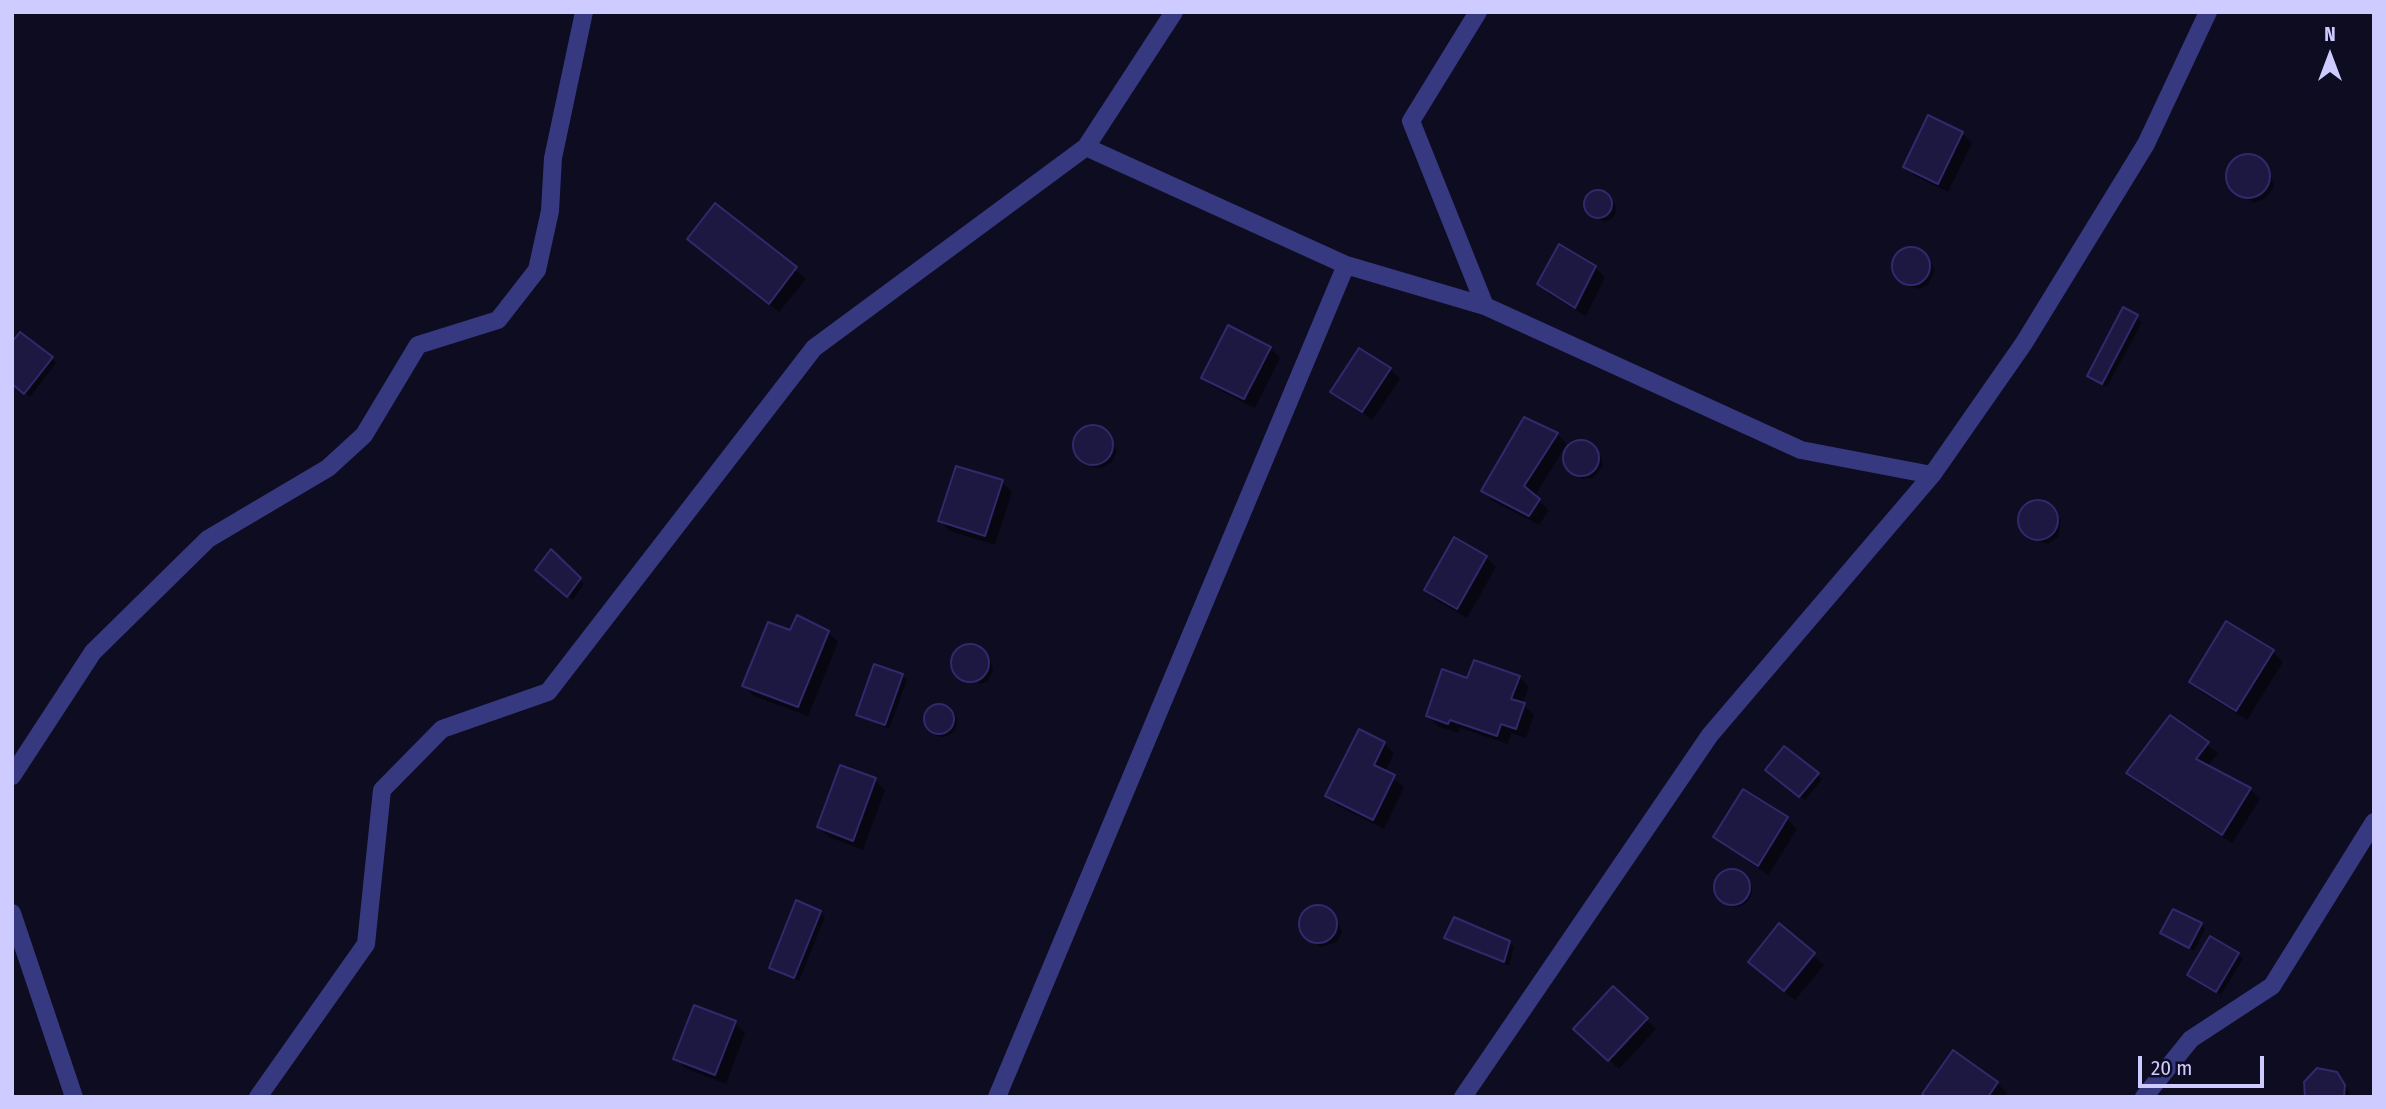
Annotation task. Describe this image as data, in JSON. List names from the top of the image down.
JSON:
{
  "scale_bar": "20 m",
  "north": "top"
}
